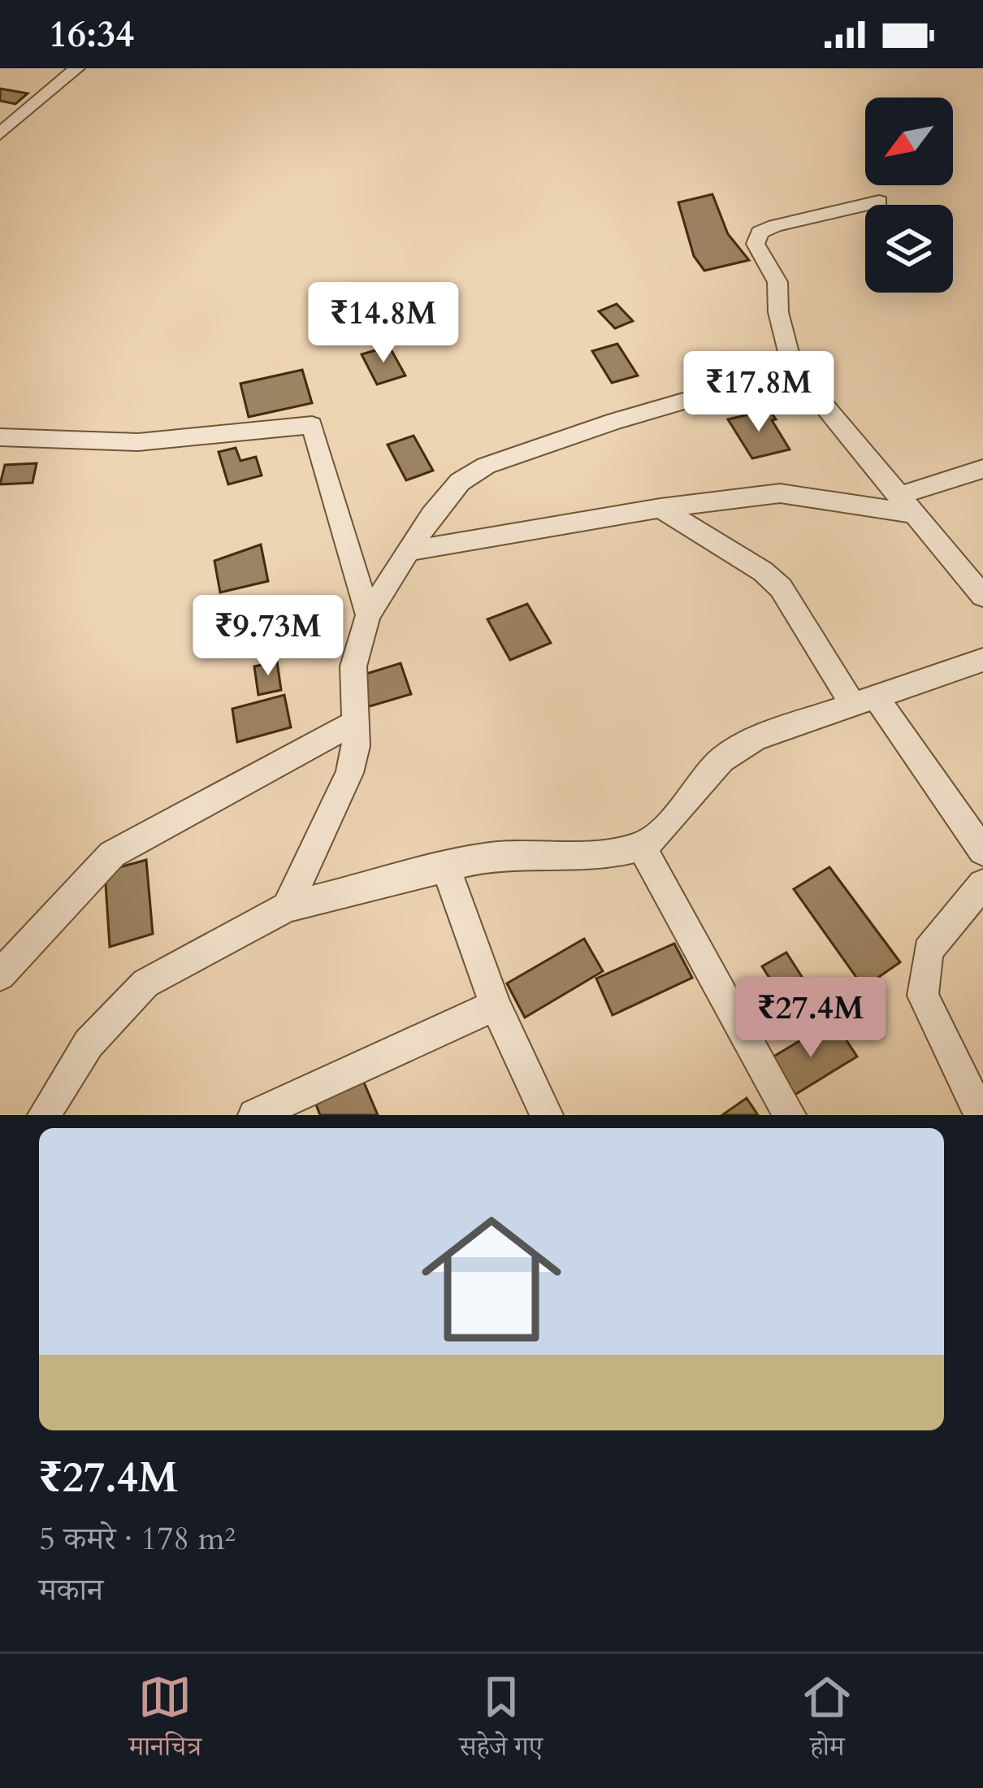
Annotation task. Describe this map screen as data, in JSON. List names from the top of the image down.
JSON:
{
  "north": "bottom left",
  "page": {
    "status": "16:34",
    "price": [
      "₹14.8M",
      "₹17.8M",
      "₹9.73M",
      "₹27.4M"
    ],
    "list": [
      {
        "name": "₹27.4M",
        "note": "5 कमरे · 178 m² · मकान"
      }
    ],
    "tabs": ["मानचित्र", "सहेजे गए", "होम"]
  }
}
